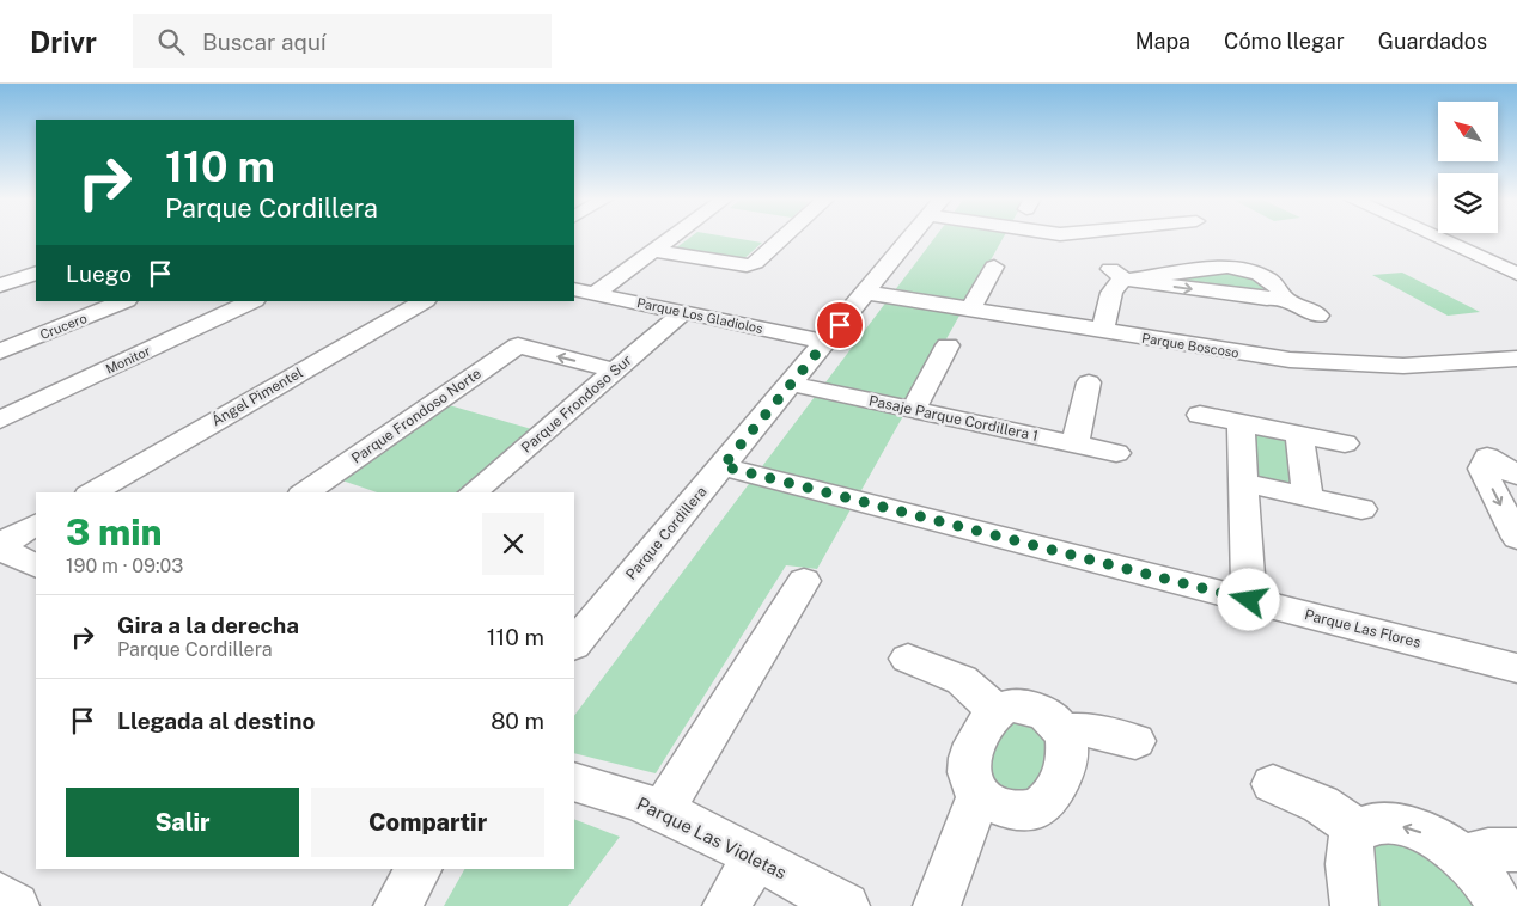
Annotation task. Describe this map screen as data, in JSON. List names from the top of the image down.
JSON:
{
  "streets": {
    "street": [
      "Parque Los Gladiolos",
      "Crucero",
      "Parque Boscoso",
      "Monitor",
      "Ángel Pimentel",
      "Parque Frondoso Sur",
      "Parque Frondoso Norte",
      "Pasaje Parque Cordillera 1",
      "Parque Cordillera",
      "Parque Las Flores",
      "Parque Las Violetas"
    ]
  },
  "crossings": [
    ["Parque Los Gladiolos", "Parque Frondoso Sur"],
    ["Parque Los Gladiolos", "Parque Cordillera"],
    ["Parque Boscoso", "Parque Cordillera"],
    ["Parque Frondoso Sur", "Parque Frondoso Norte"],
    ["Pasaje Parque Cordillera 1", "Parque Cordillera"],
    ["Parque Cordillera", "Parque Las Flores"]
  ],
  "one_way": ["Parque Frondoso Norte"],
  "north": "top left",
  "page": {
    "header": "Drivr",
    "search": "Buscar aquí",
    "nav": ["Mapa", "Cómo llegar", "Guardados"],
    "turn": ["110 m", "Parque Cordillera"],
    "then": "Luego",
    "heading": ["3 min", "190 m · 09:03"],
    "list": [
      {
        "name": "Gira a la derecha",
        "note": "Parque Cordillera",
        "value": "110 m"
      },
      {
        "name": "Llegada al destino",
        "value": "80 m"
      }
    ],
    "buttons": ["Salir", "Compartir"]
  }
}
